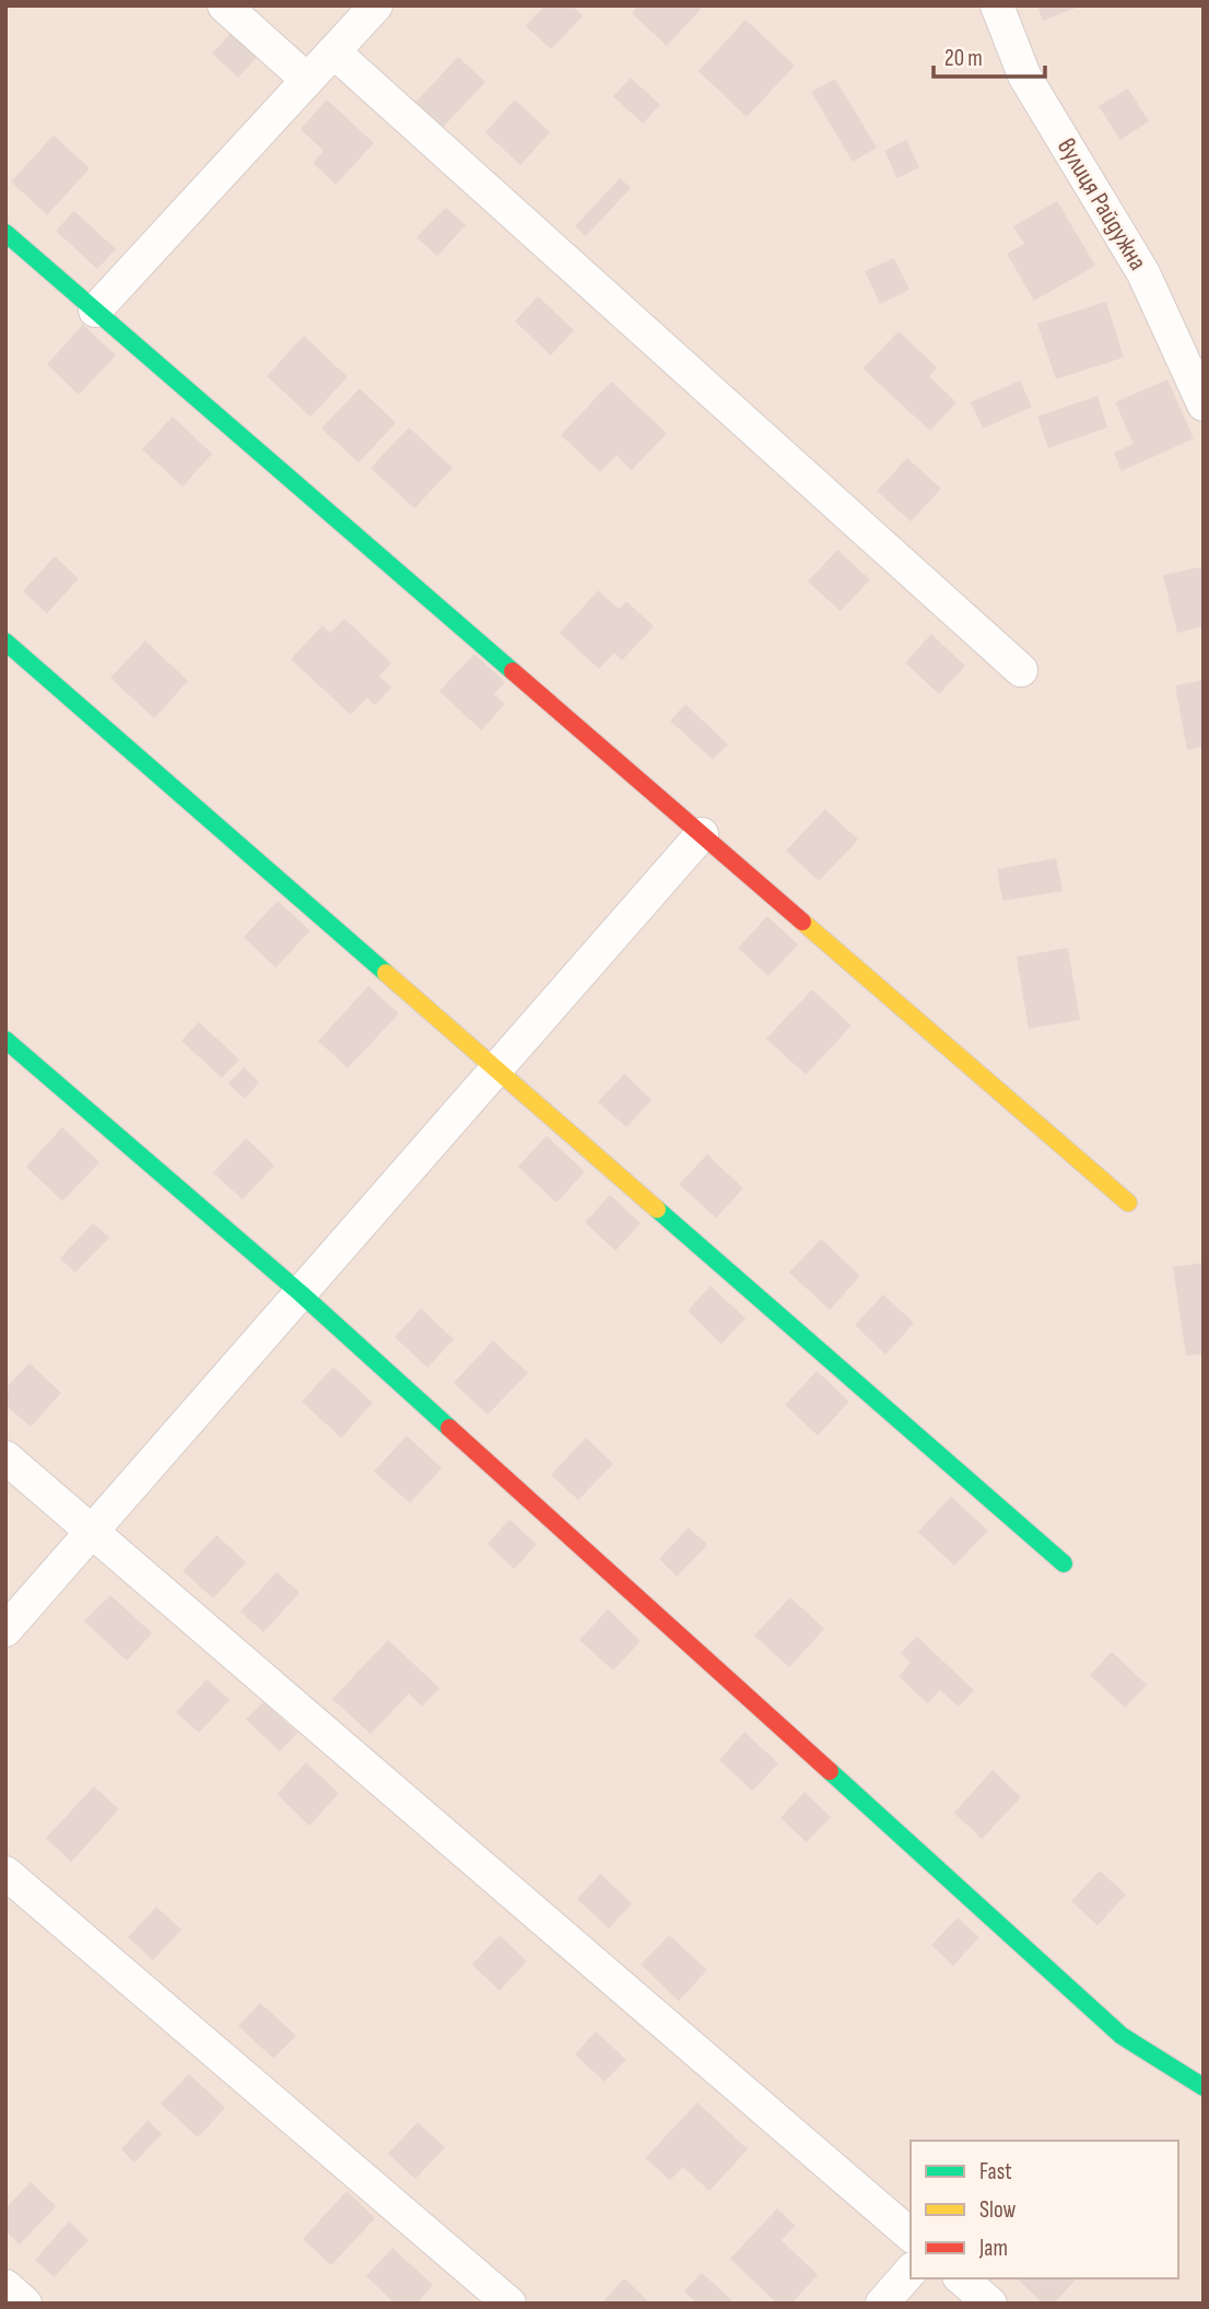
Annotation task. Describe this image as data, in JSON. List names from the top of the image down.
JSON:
{
  "streets": {
    "street": ["вулиця Райдужна"]
  },
  "legend": ["Fast", "Slow", "Jam"],
  "scale_bar": "20 m"
}
